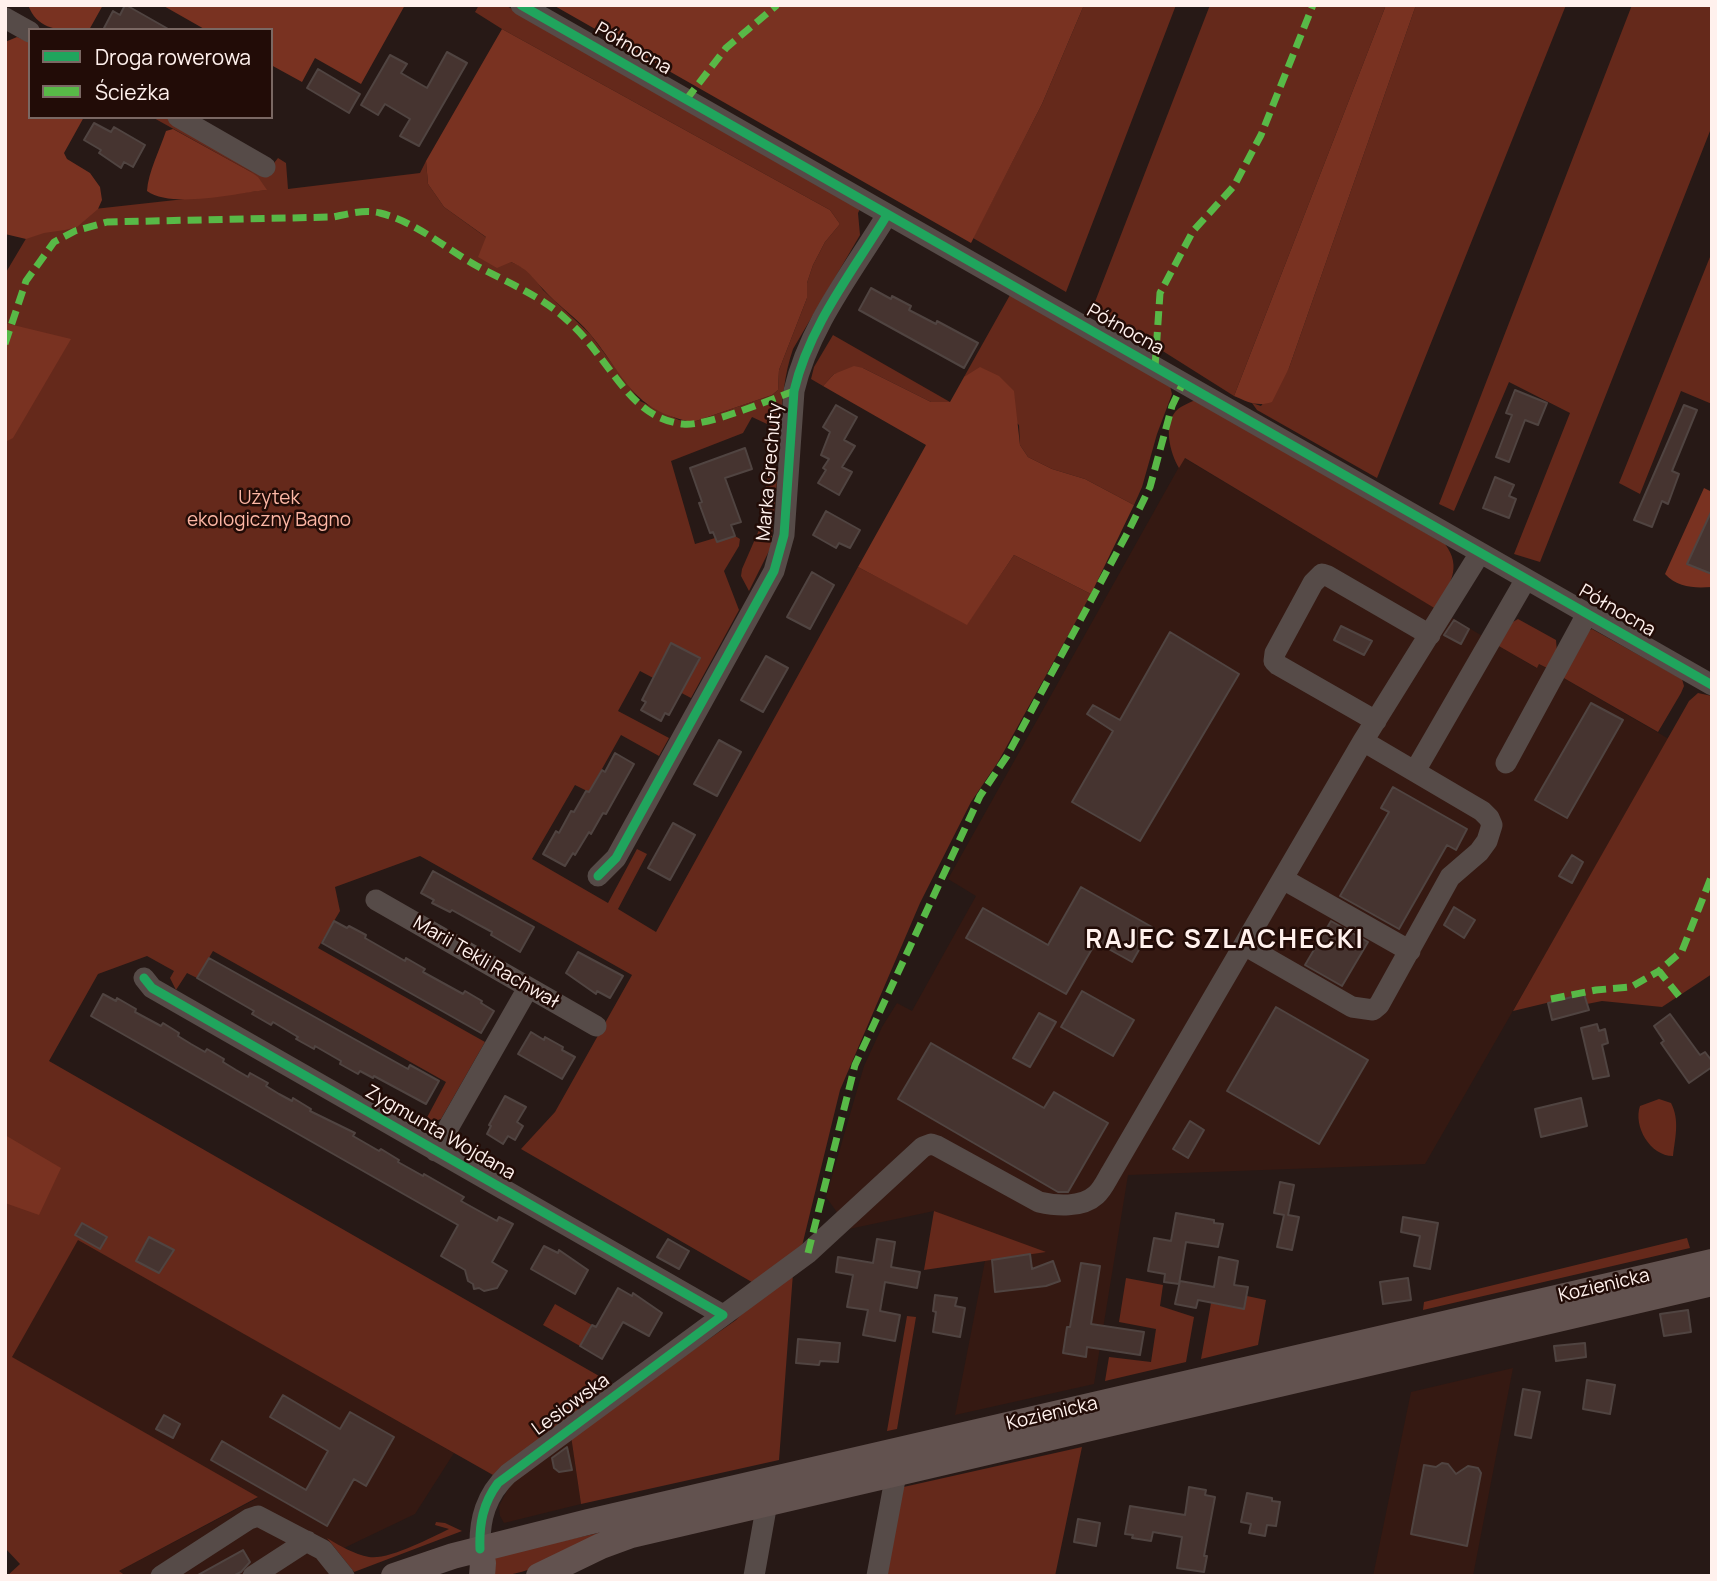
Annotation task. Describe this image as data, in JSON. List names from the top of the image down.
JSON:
{
  "streets": {
    "main road": ["Kozienicka"],
    "street": [
      "Północna",
      "Marka Grechuty",
      "Marii Tekli Rachwał",
      "Zygmunta Wojdana",
      "Lesiowska"
    ]
  },
  "crossings": [
    ["Północna", "Marka Grechuty"],
    ["Zygmunta Wojdana", "Lesiowska"],
    ["Kozienicka", "Lesiowska"]
  ],
  "districts": ["RAJEC SZLACHECKI"],
  "parks": ["Użytek ekologiczny Bagno"],
  "legend": ["Droga rowerowa", "Ścieżka"]
}
